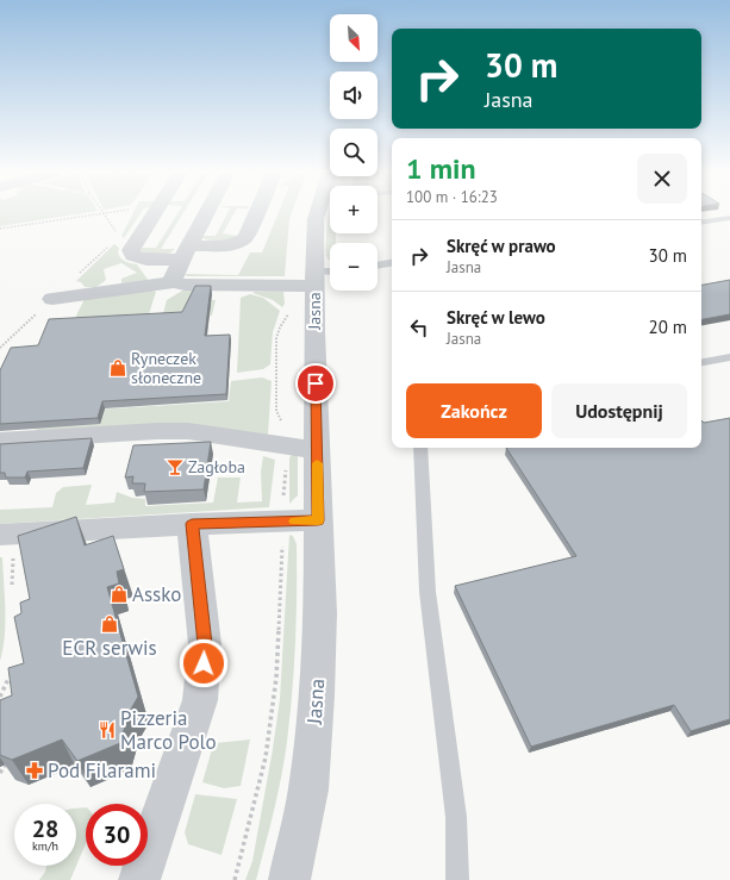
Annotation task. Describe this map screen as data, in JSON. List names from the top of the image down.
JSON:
{
  "streets": {
    "street": ["Jasna"]
  },
  "places": {
    "shop": ["Ryneczek słoneczne", "Assko", "ECR serwis"],
    "bar": ["Zagłoba"],
    "restaurant": ["Pizzeria Marco Polo"],
    "pharmacy": ["Pod Filarami"]
  },
  "north": "bottom right",
  "page": {
    "map_buttons": ["+", "−"],
    "turn": ["30 m", "Jasna"],
    "heading": ["1 min", "100 m · 16:23"],
    "list": [
      {
        "name": "Skręć w prawo",
        "note": "Jasna",
        "value": "30 m"
      },
      {
        "name": "Skręć w lewo",
        "note": "Jasna",
        "value": "20 m"
      }
    ],
    "buttons": ["Zakończ", "Udostępnij"],
    "speed": "28 km/h",
    "limit": "30"
  }
}
